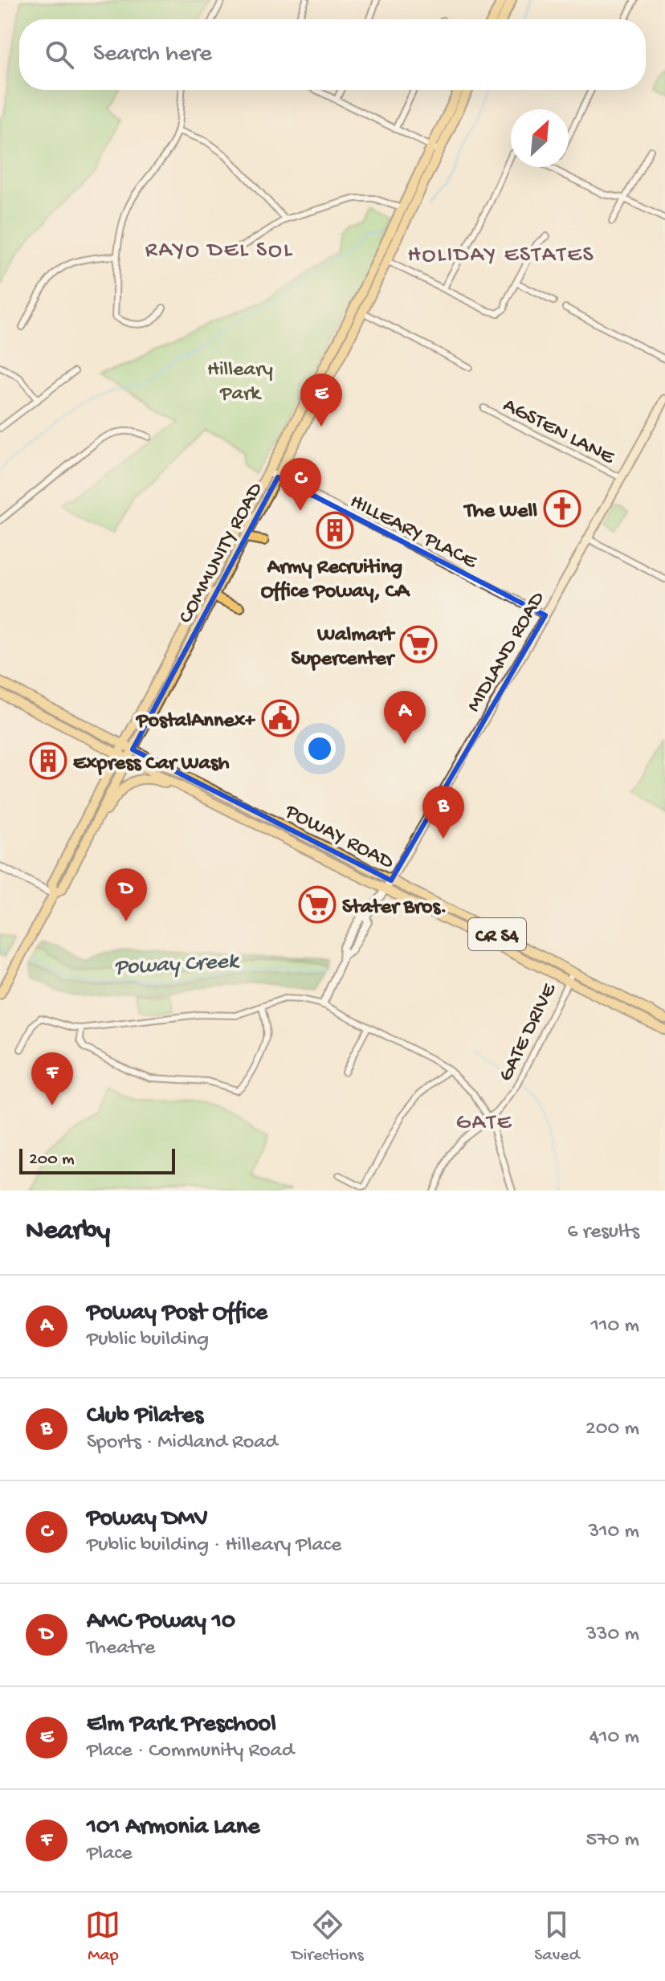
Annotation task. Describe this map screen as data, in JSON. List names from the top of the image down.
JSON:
{
  "streets": {
    "main road": [
      "COMMUNITY ROAD",
      "MIDLAND ROAD",
      "POWAY ROAD",
      "CR S4"
    ],
    "street": ["AGSTEN LANE", "HILLEARY PLACE", "GATE DRIVE"]
  },
  "crossings": [
    ["AGSTEN LANE", "MIDLAND ROAD"],
    ["HILLEARY PLACE", "COMMUNITY ROAD"],
    ["HILLEARY PLACE", "MIDLAND ROAD"],
    ["COMMUNITY ROAD", "POWAY ROAD"],
    ["MIDLAND ROAD", "POWAY ROAD"],
    ["POWAY ROAD", "GATE DRIVE"]
  ],
  "districts": ["RAYO DEL SOL", "HOLIDAY ESTATES", "GATE"],
  "water": ["Poway Creek"],
  "parks": ["Hilleary Park"],
  "places": {
    "church": ["The Well"],
    "building": ["Army Recruiting Office Poway, CA", "Express Car Wash"],
    "supermarket": ["Walmart Supercenter", "Stater Bros."],
    "public building": ["PostalAnnex+"]
  },
  "scale_bar": "200 m",
  "north": "top right",
  "page": {
    "search": "Search here",
    "pins": [
      "E",
      "C",
      "A",
      "B",
      "D",
      "F"
    ],
    "scale": "200 m",
    "heading": ["Nearby", "6 results"],
    "list": [
      {
        "mark": "A",
        "name": "Poway Post Office",
        "note": "Public building",
        "value": "110 m"
      },
      {
        "mark": "B",
        "name": "Club Pilates",
        "note": "Sports · Midland Road",
        "value": "200 m"
      },
      {
        "mark": "C",
        "name": "Poway DMV",
        "note": "Public building · Hilleary Place",
        "value": "310 m"
      },
      {
        "mark": "D",
        "name": "AMC Poway 10",
        "note": "Theatre",
        "value": "330 m"
      },
      {
        "mark": "E",
        "name": "Elm Park Preschool",
        "note": "Place · Community Road",
        "value": "410 m"
      },
      {
        "mark": "F",
        "name": "101 Armonia Lane",
        "note": "Place",
        "value": "570 m"
      }
    ],
    "nav": ["Map", "Directions", "Saved"]
  }
}
